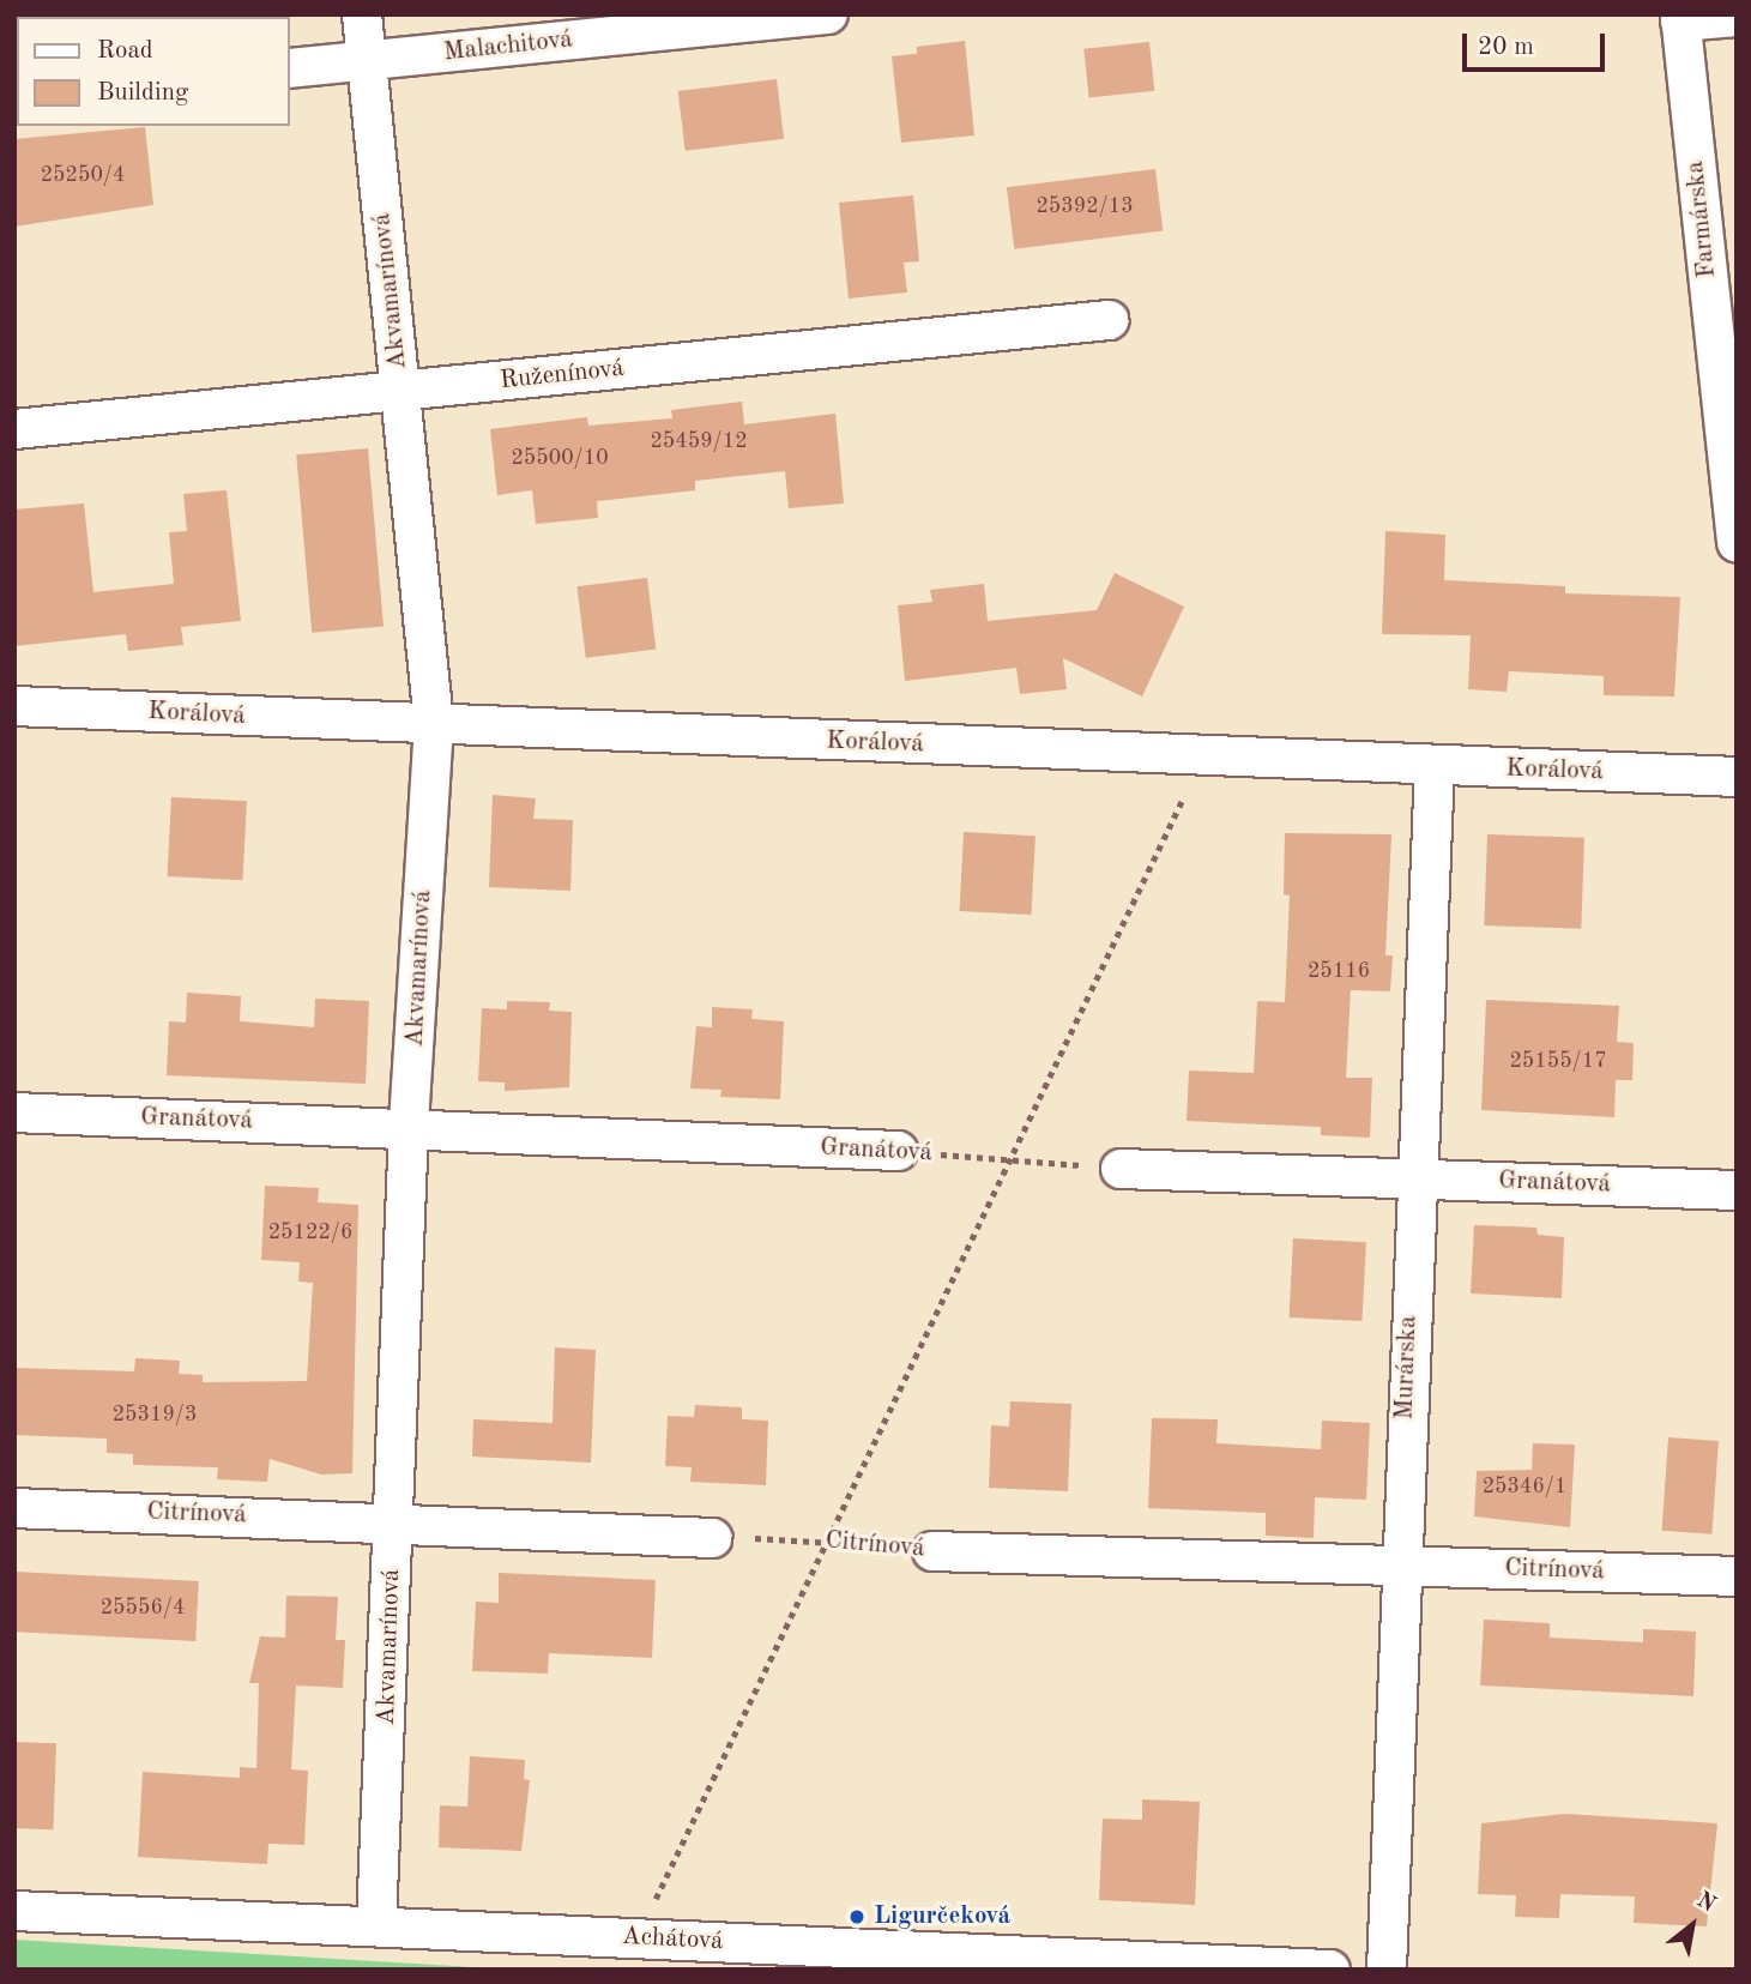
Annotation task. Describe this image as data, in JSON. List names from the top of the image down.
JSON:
{
  "streets": {
    "street": [
      "Malachitová",
      "Farmárska",
      "Akvamarínová",
      "Ruženínová",
      "Korálová",
      "Granátová",
      "Murárska",
      "Citrínová",
      "Achátová"
    ]
  },
  "crossings": [
    ["Malachitová", "Akvamarínová"],
    ["Akvamarínová", "Ruženínová"],
    ["Akvamarínová", "Korálová"],
    ["Akvamarínová", "Granátová"],
    ["Akvamarínová", "Citrínová"],
    ["Akvamarínová", "Achátová"],
    ["Korálová", "Murárska"],
    ["Granátová", "Murárska"],
    ["Murárska", "Citrínová"]
  ],
  "places": ["Ligurčeková"],
  "house_numbers": [
    "25250/4",
    "25392/13",
    "25459/12",
    "25500/10",
    "25116",
    "25155/17",
    "25122/6",
    "25319/3",
    "25346/1",
    "25556/4"
  ],
  "legend": ["Road", "Building"],
  "scale_bar": "20 m",
  "north": "top right"
}
